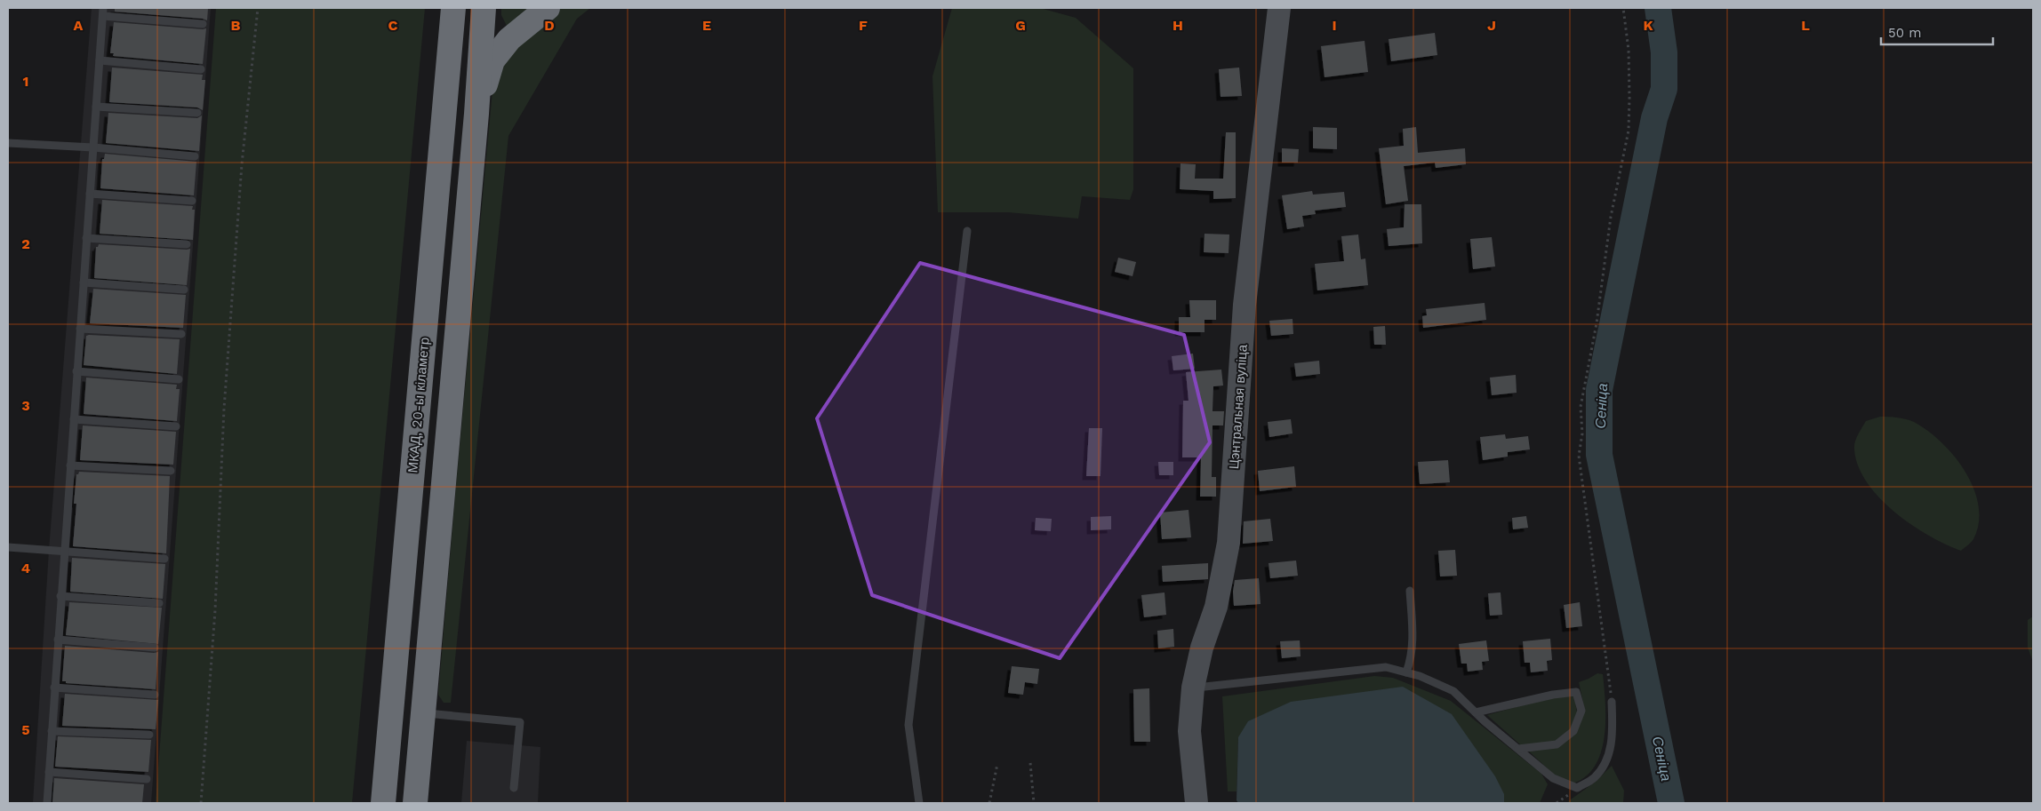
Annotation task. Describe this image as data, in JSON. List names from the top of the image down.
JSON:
{
  "streets": {
    "highway": ["МКАД, 20-ы кіламетр"],
    "street": ["Цэнтральная вуліца"]
  },
  "water": ["Сеніца"],
  "scale_bar": "50 m",
  "grid": {
    "columns": [
      "A",
      "B",
      "C",
      "D",
      "E",
      "F",
      "G",
      "H",
      "I",
      "J",
      "K",
      "L"
    ],
    "rows": [
      "1",
      "2",
      "3",
      "4",
      "5"
    ]
  }
}
